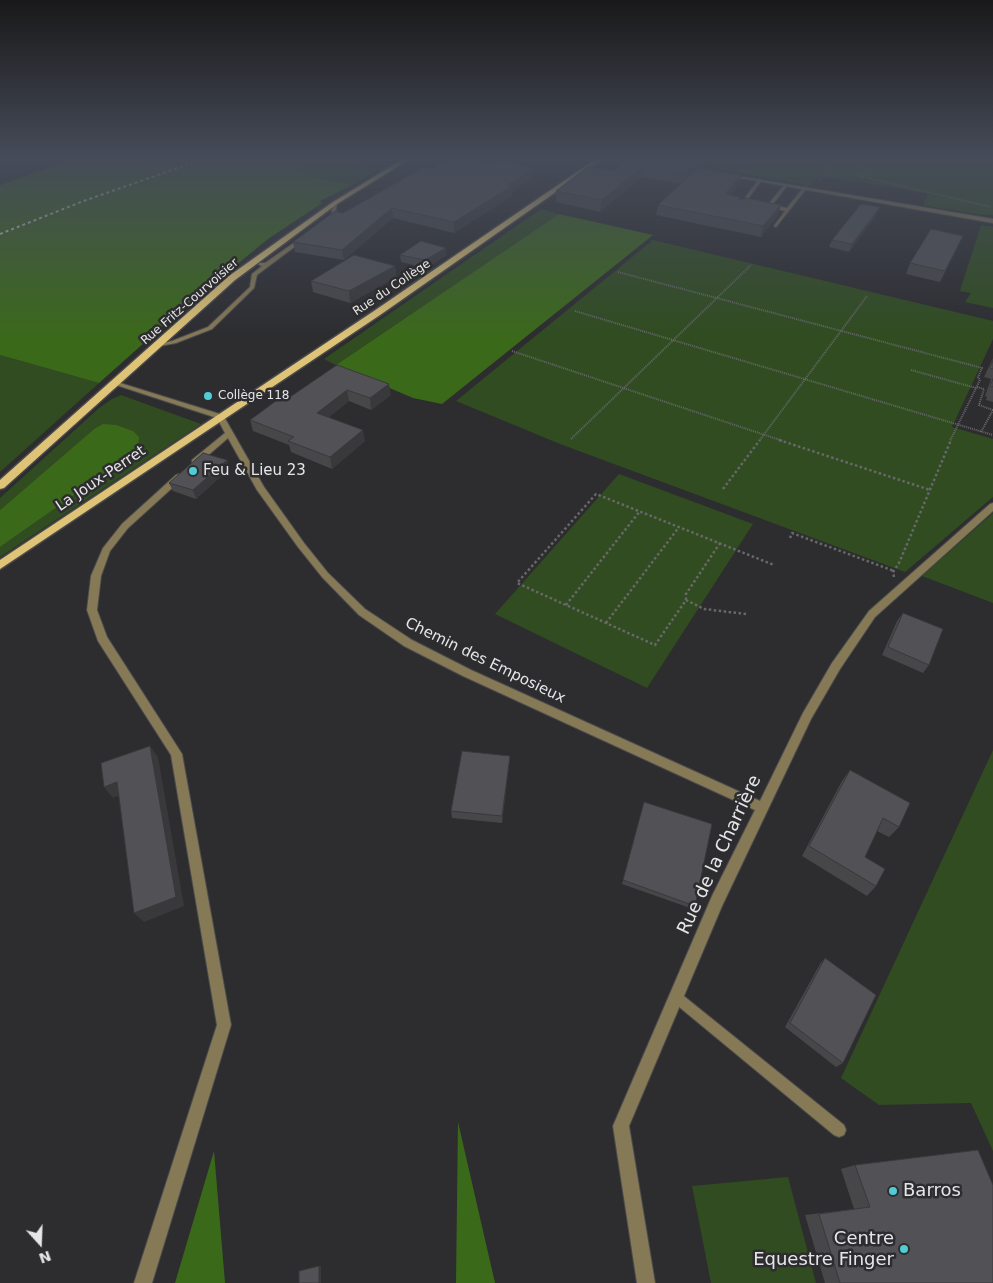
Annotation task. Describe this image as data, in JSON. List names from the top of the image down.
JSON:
{
  "streets": {
    "main road": ["Rue du Collège", "Rue Fritz-Courvoisier", "La Joux-Perret"],
    "street": ["Chemin des Emposieux", "Rue de la Charrière"]
  },
  "crossings": [
    ["Rue du Collège", "La Joux-Perret"],
    ["Rue du Collège", "Chemin des Emposieux"],
    ["La Joux-Perret", "Chemin des Emposieux"],
    ["Chemin des Emposieux", "Rue de la Charrière"]
  ],
  "places": [
    "Collège 118",
    "Feu & Lieu 23",
    "Barros",
    "Centre Equestre Finger"
  ],
  "north": "bottom"
}
